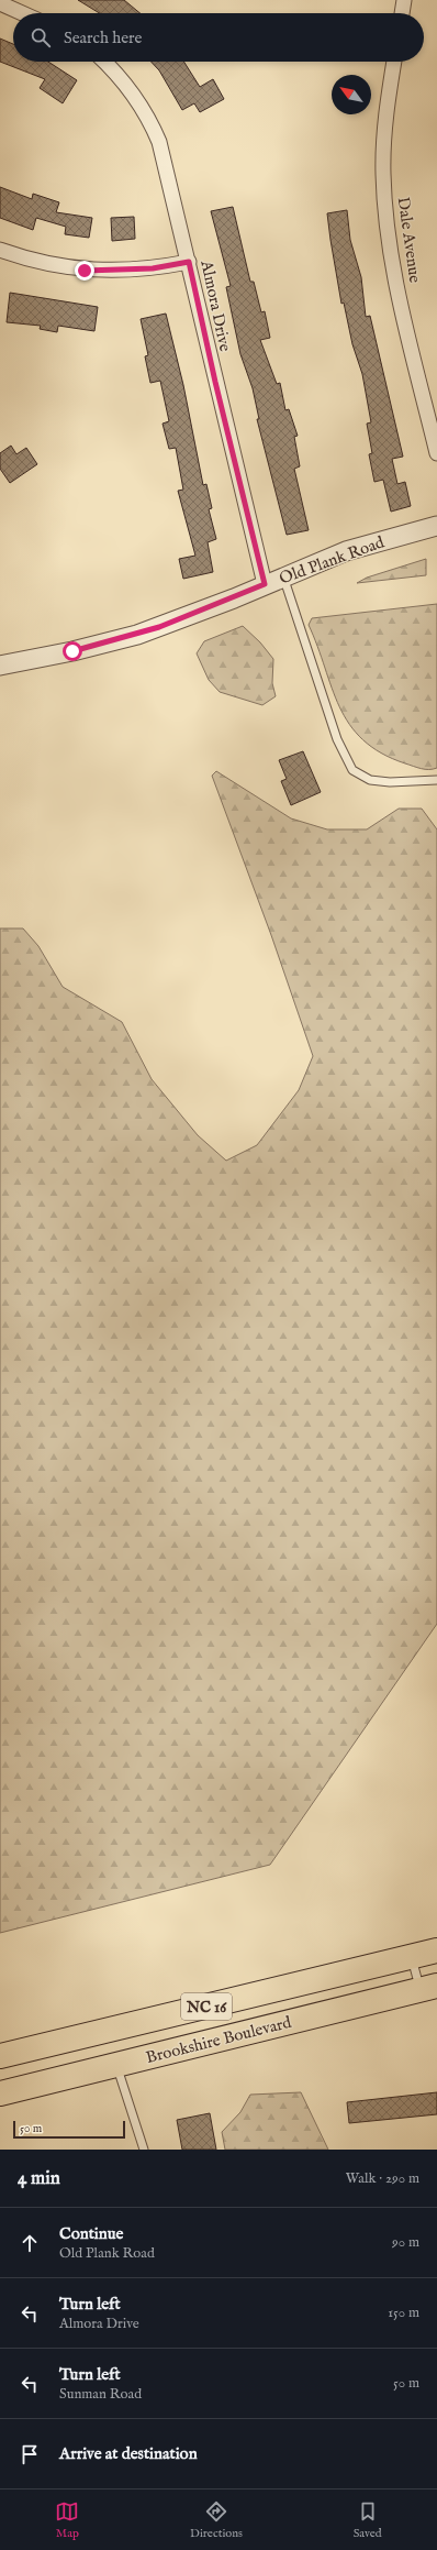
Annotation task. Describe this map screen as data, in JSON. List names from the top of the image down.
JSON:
{
  "streets": {
    "highway": ["NC 16", "Brookshire Boulevard"],
    "street": ["Dale Avenue", "Almora Drive", "Old Plank Road"]
  },
  "crossings": [
    ["Almora Drive", "Old Plank Road"]
  ],
  "scale_bar": "50 m",
  "north": "top left",
  "page": {
    "search": "Search here",
    "scale": "50 m",
    "heading": ["4 min", "Walk · 290 m"],
    "list": [
      ["Continue", "Old Plank Road", "90 m"],
      ["Turn left", "Almora Drive", "150 m"],
      ["Turn left", "Sunman Road", "50 m"],
      "Arrive at destination"
    ],
    "nav": ["Map", "Directions", "Saved"]
  }
}
